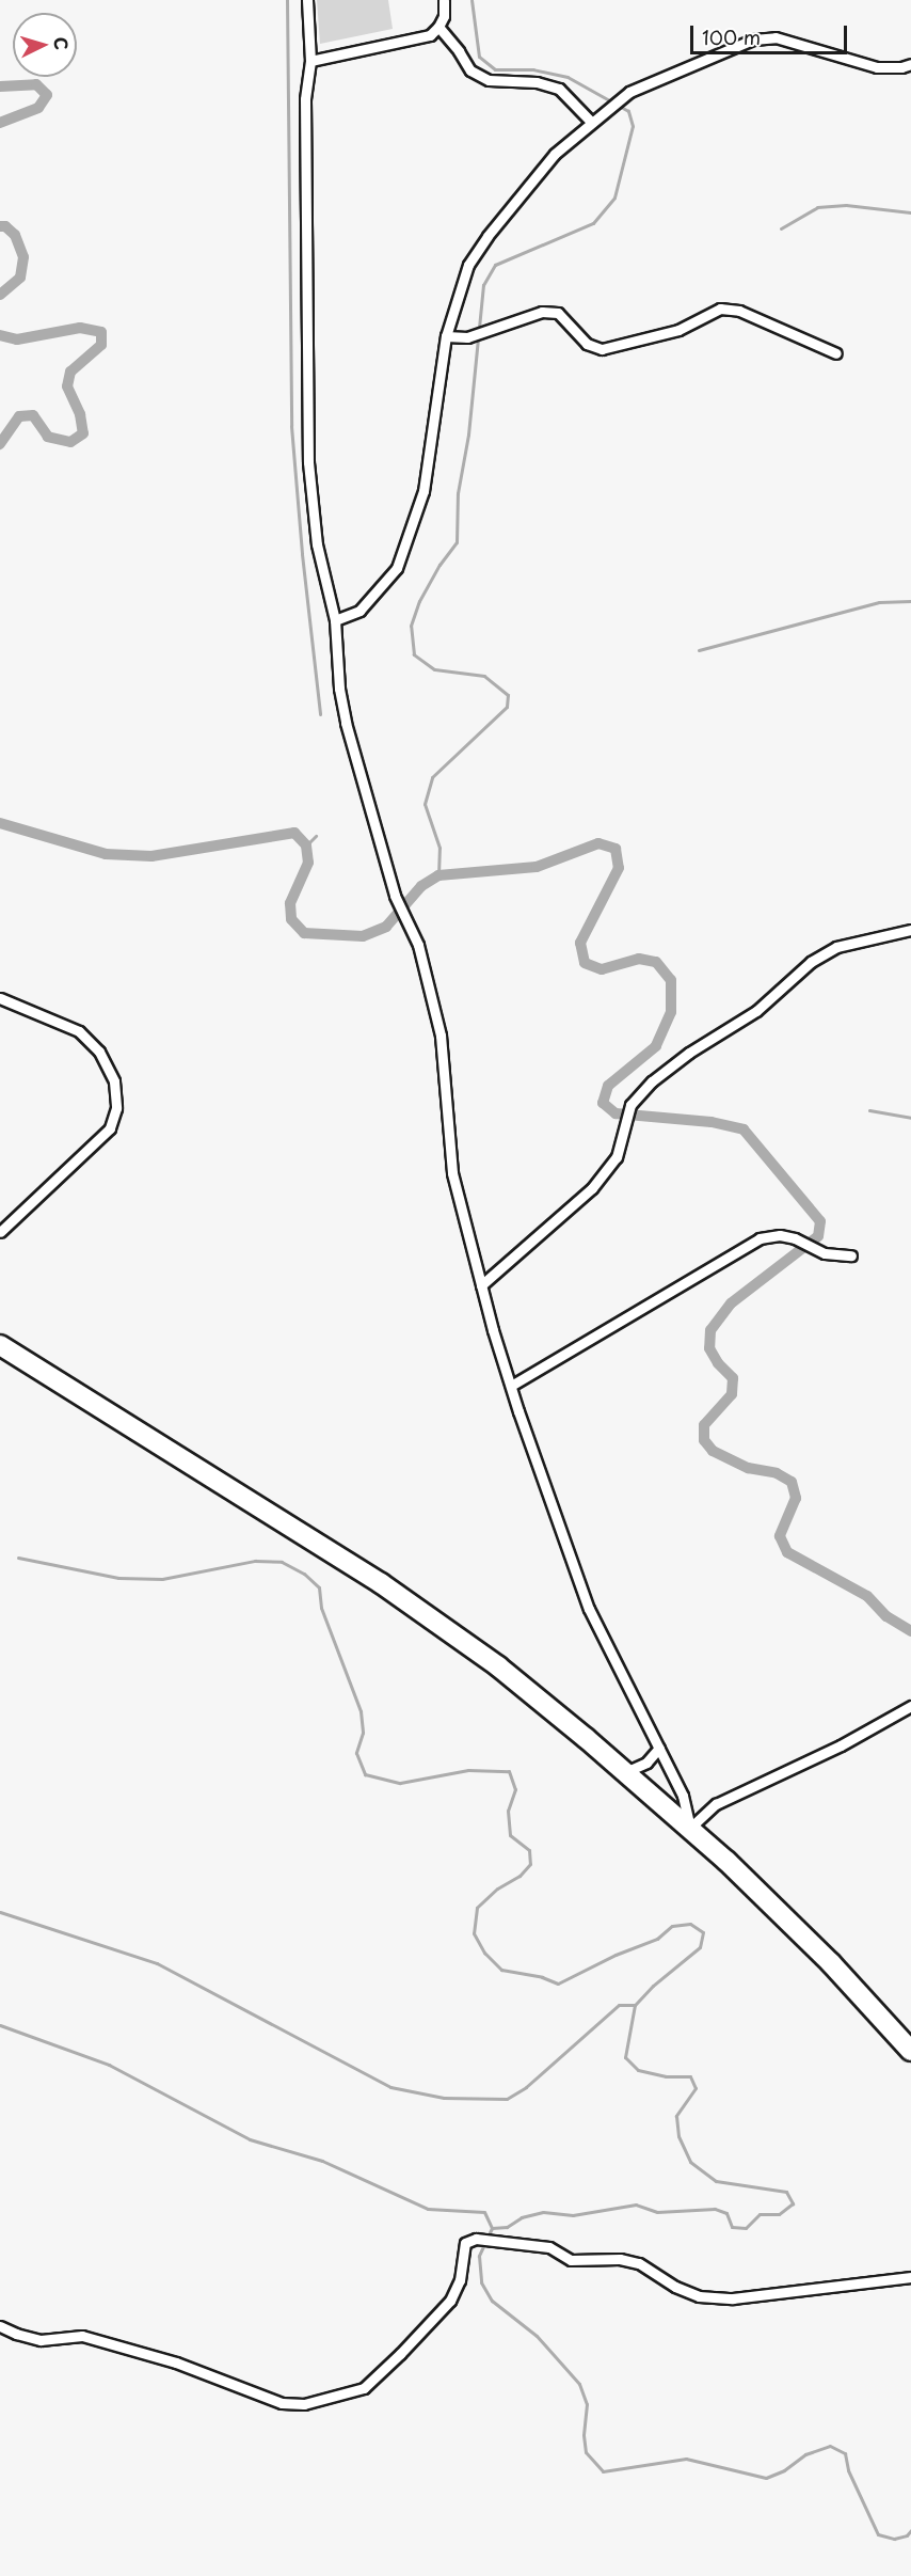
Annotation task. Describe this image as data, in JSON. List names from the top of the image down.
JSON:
{
  "scale_bar": "100 m",
  "north": "right"
}
